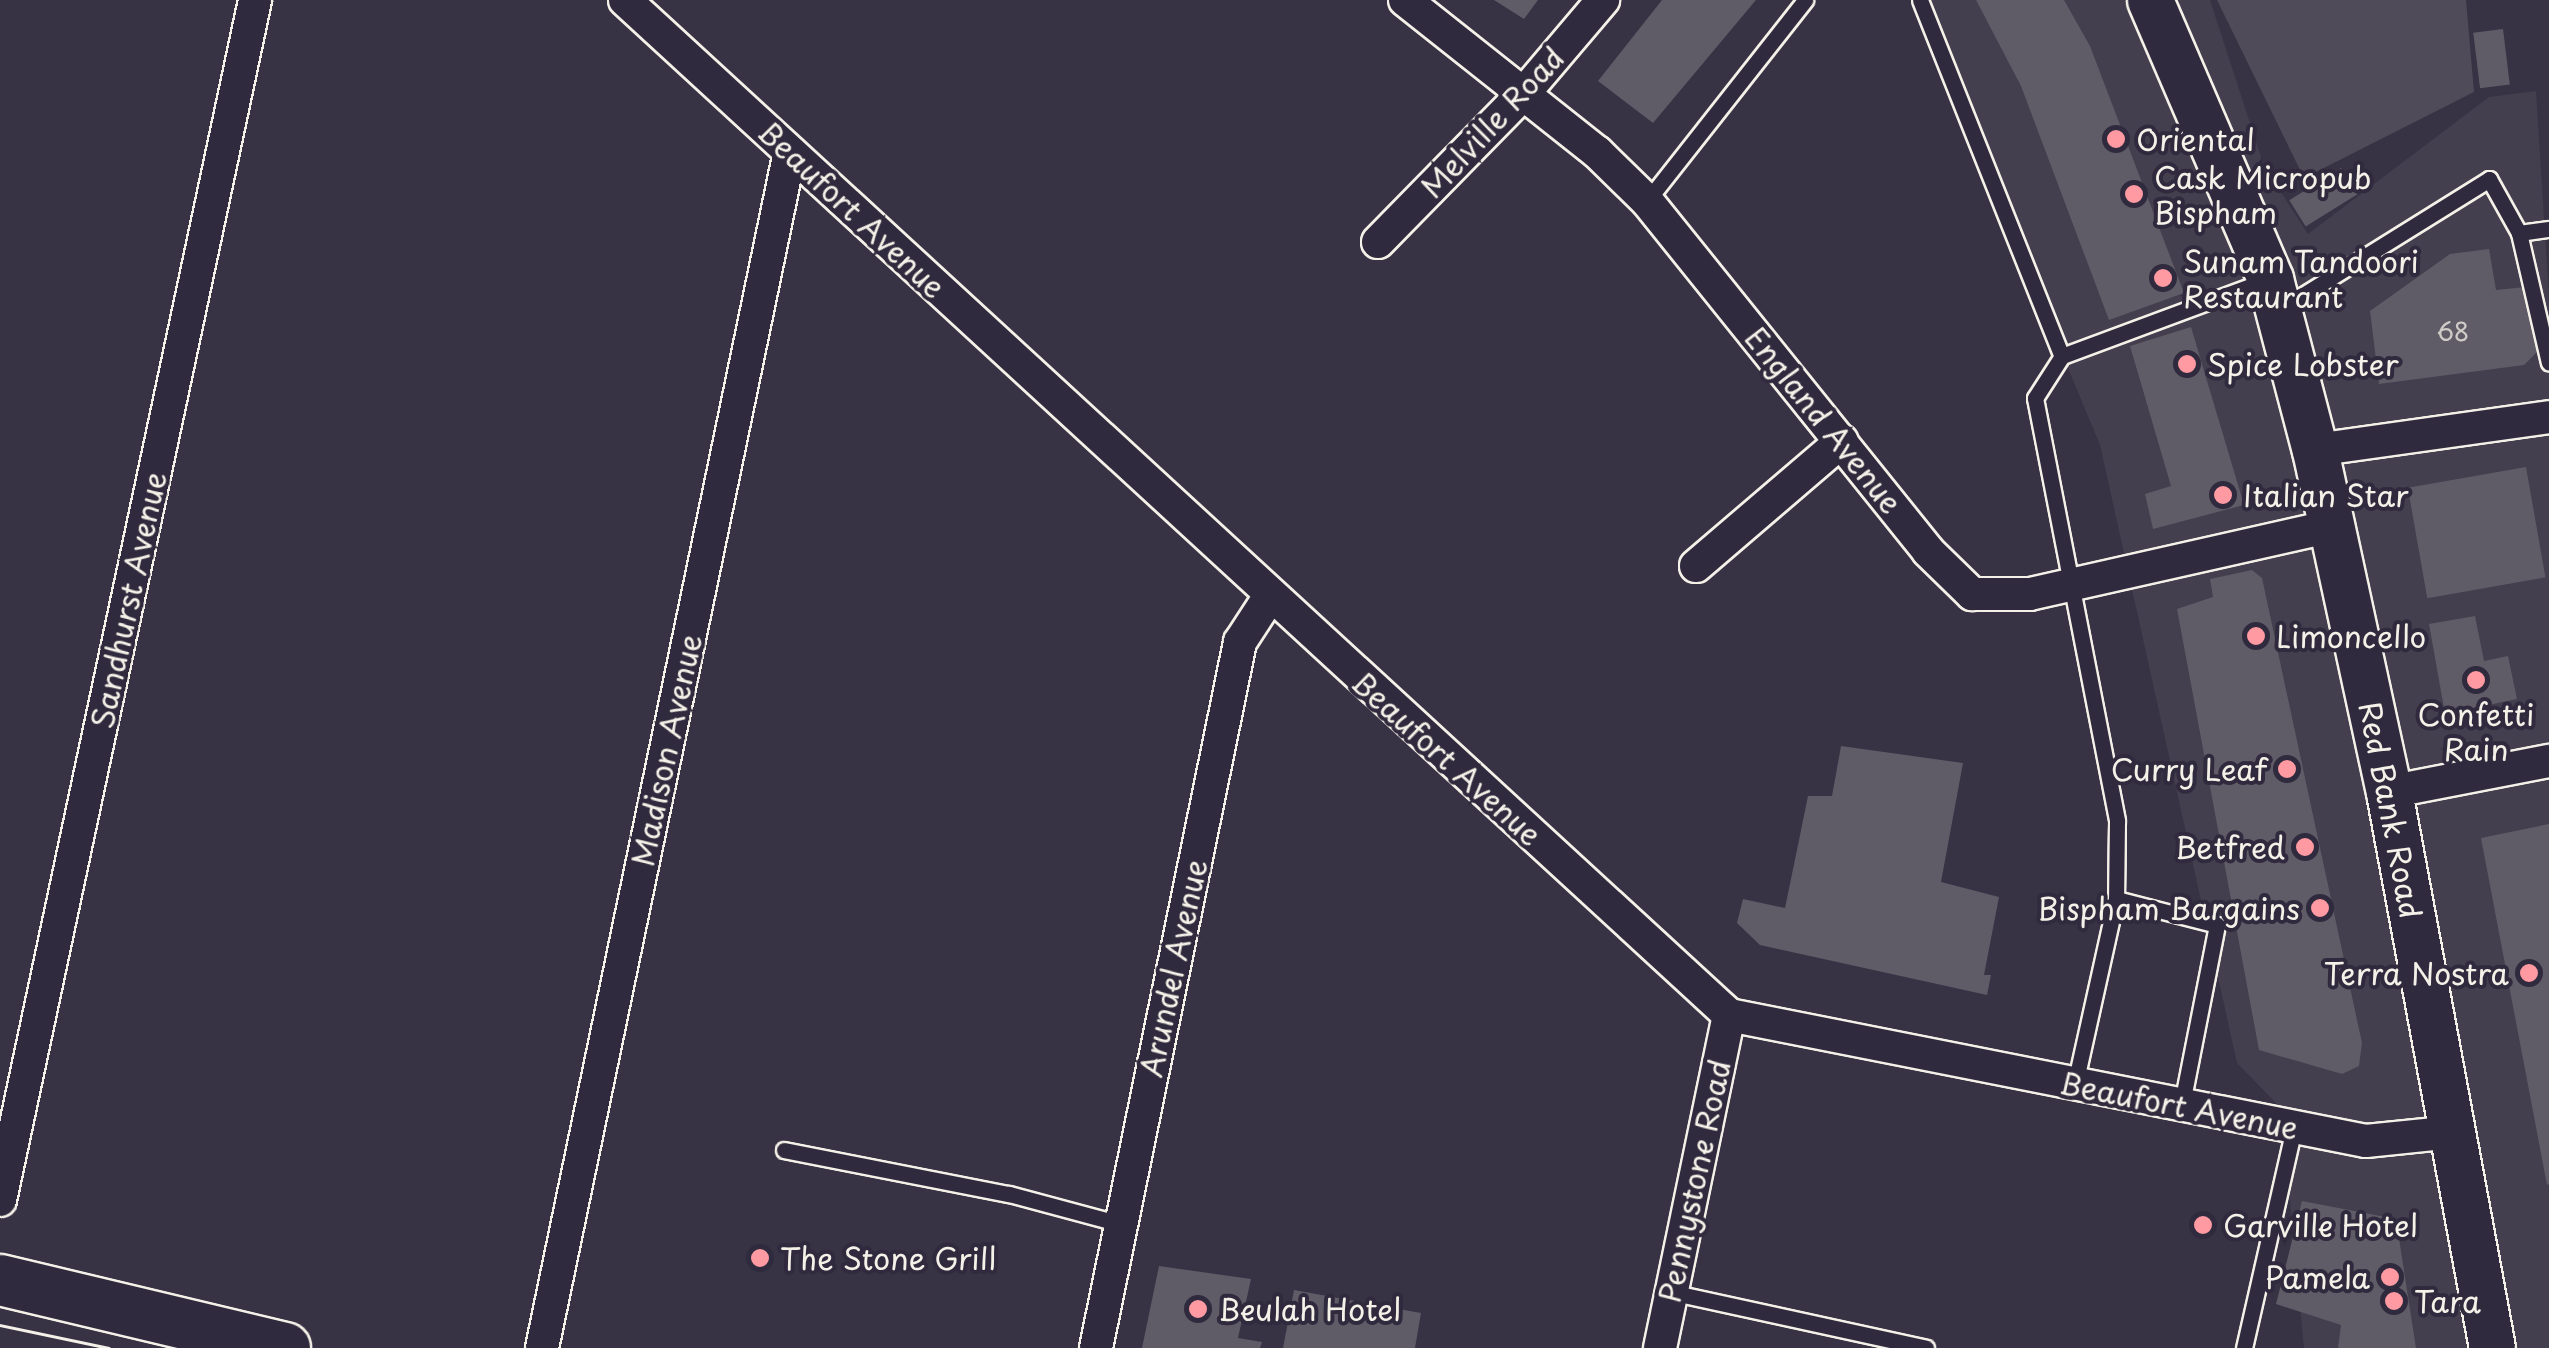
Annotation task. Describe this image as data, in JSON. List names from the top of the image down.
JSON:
{
  "streets": {
    "street": [
      "Melville Road",
      "Beaufort Avenue",
      "England Avenue",
      "Sandhurst Avenue",
      "Madison Avenue",
      "Red Bank Road",
      "Arundel Avenue",
      "Pennystone Road"
    ]
  },
  "crossings": [
    ["Melville Road", "England Avenue"],
    ["Beaufort Avenue", "Madison Avenue"],
    ["Beaufort Avenue", "Red Bank Road"],
    ["Beaufort Avenue", "Arundel Avenue"],
    ["Beaufort Avenue", "Pennystone Road"],
    ["England Avenue", "Red Bank Road"]
  ],
  "places": [
    "Oriental",
    "Cask Micropub Bispham",
    "Sunam Tandoori Restaurant",
    "Spice Lobster",
    "Italian Star",
    "Limoncello",
    "Confetti Rain",
    "Curry Leaf",
    "Betfred",
    "Bispham Bargains",
    "Terra Nostra",
    "Garville Hotel",
    "The Stone Grill",
    "Pamela",
    "Tara",
    "Beulah Hotel"
  ],
  "house_numbers": ["68"]
}
